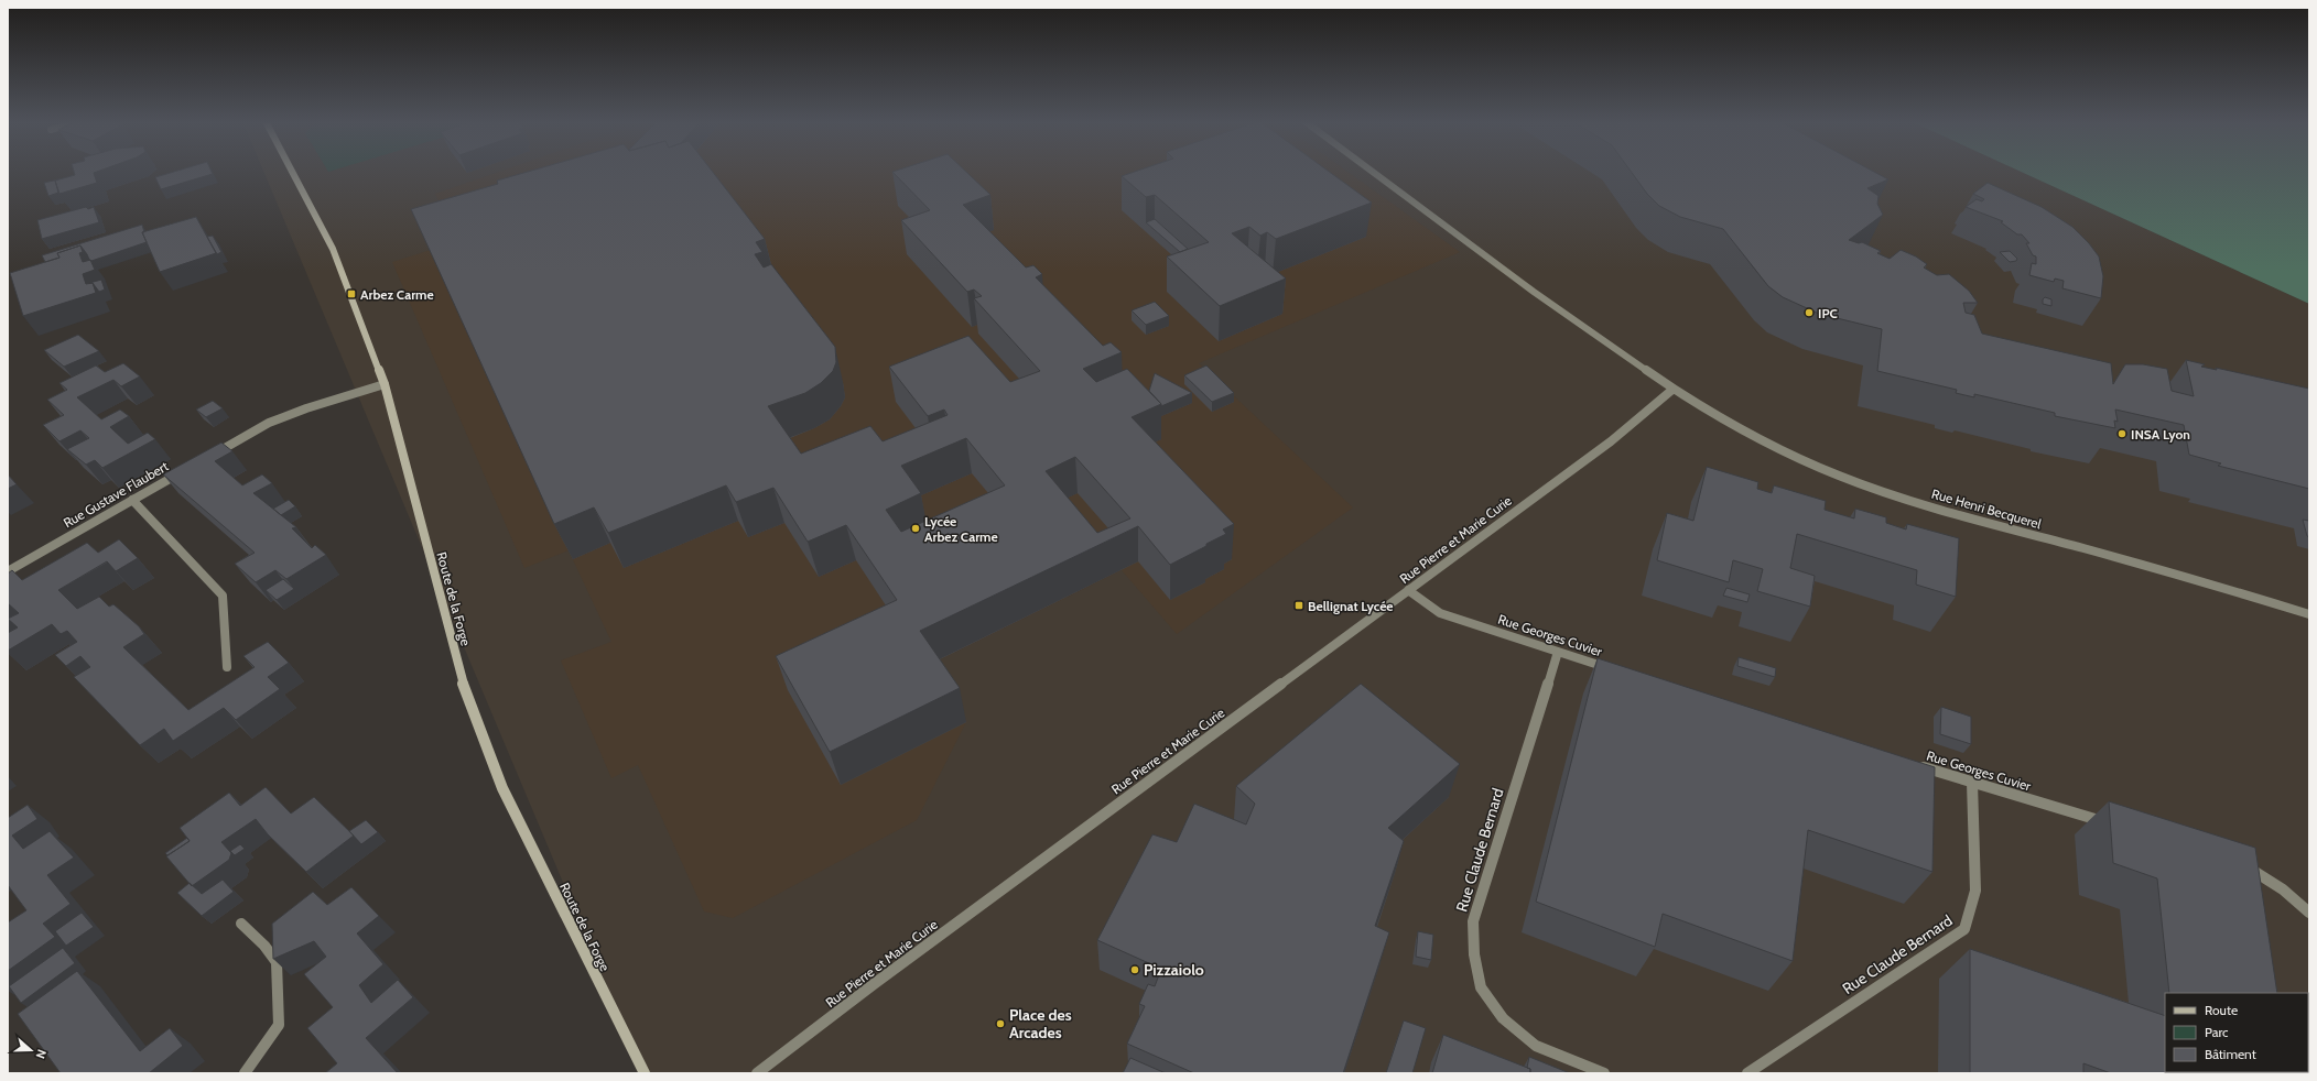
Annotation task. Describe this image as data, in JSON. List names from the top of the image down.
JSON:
{
  "streets": {
    "main road": ["Route de la Forge"],
    "street": [
      "Rue Gustave Flaubert",
      "Rue Henri Becquerel",
      "Rue Pierre et Marie Curie",
      "Rue Georges Cuvier",
      "Rue Claude Bernard"
    ]
  },
  "crossings": [
    ["Rue Henri Becquerel", "Rue Pierre et Marie Curie"],
    ["Rue Pierre et Marie Curie", "Rue Georges Cuvier"],
    ["Rue Georges Cuvier", "Rue Claude Bernard"]
  ],
  "places": {
    "transit": ["Arbez Carme", "Bellignat Lycée"],
    "other": [
      "IPC",
      "INSA Lyon",
      "Lycée Arbez Carme",
      "Pizzaiolo",
      "Place des Arcades"
    ]
  },
  "legend": ["Route", "Parc", "Bâtiment"],
  "north": "right"
}
